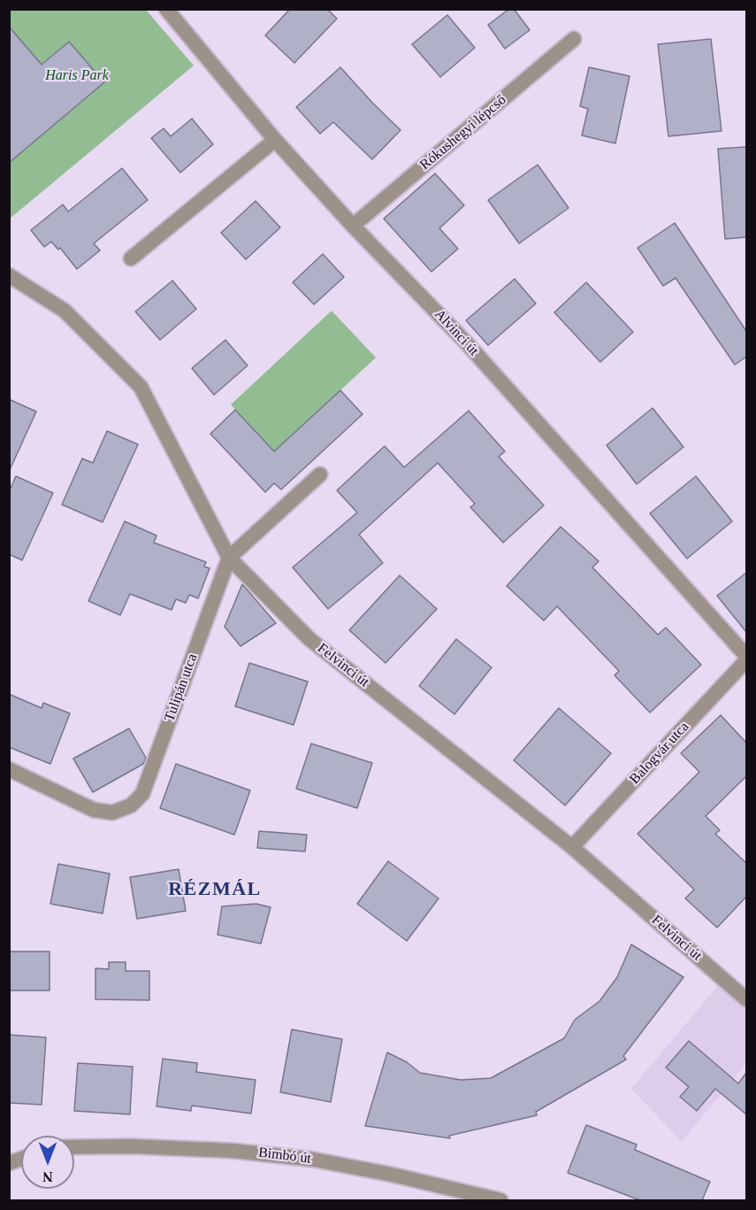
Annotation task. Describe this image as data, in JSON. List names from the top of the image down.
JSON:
{
  "streets": {
    "street": [
      "Rókushegyi lépcső",
      "Alvinci út",
      "Felvinci út",
      "Tulipán utca",
      "Balogvár utca",
      "Bimbó út"
    ]
  },
  "crossings": [
    ["Rókushegyi lépcső", "Alvinci út"],
    ["Felvinci út", "Tulipán utca"],
    ["Felvinci út", "Balogvár utca"]
  ],
  "districts": ["RÉZMÁL"],
  "parks": ["Haris Park"],
  "north": "bottom"
}
